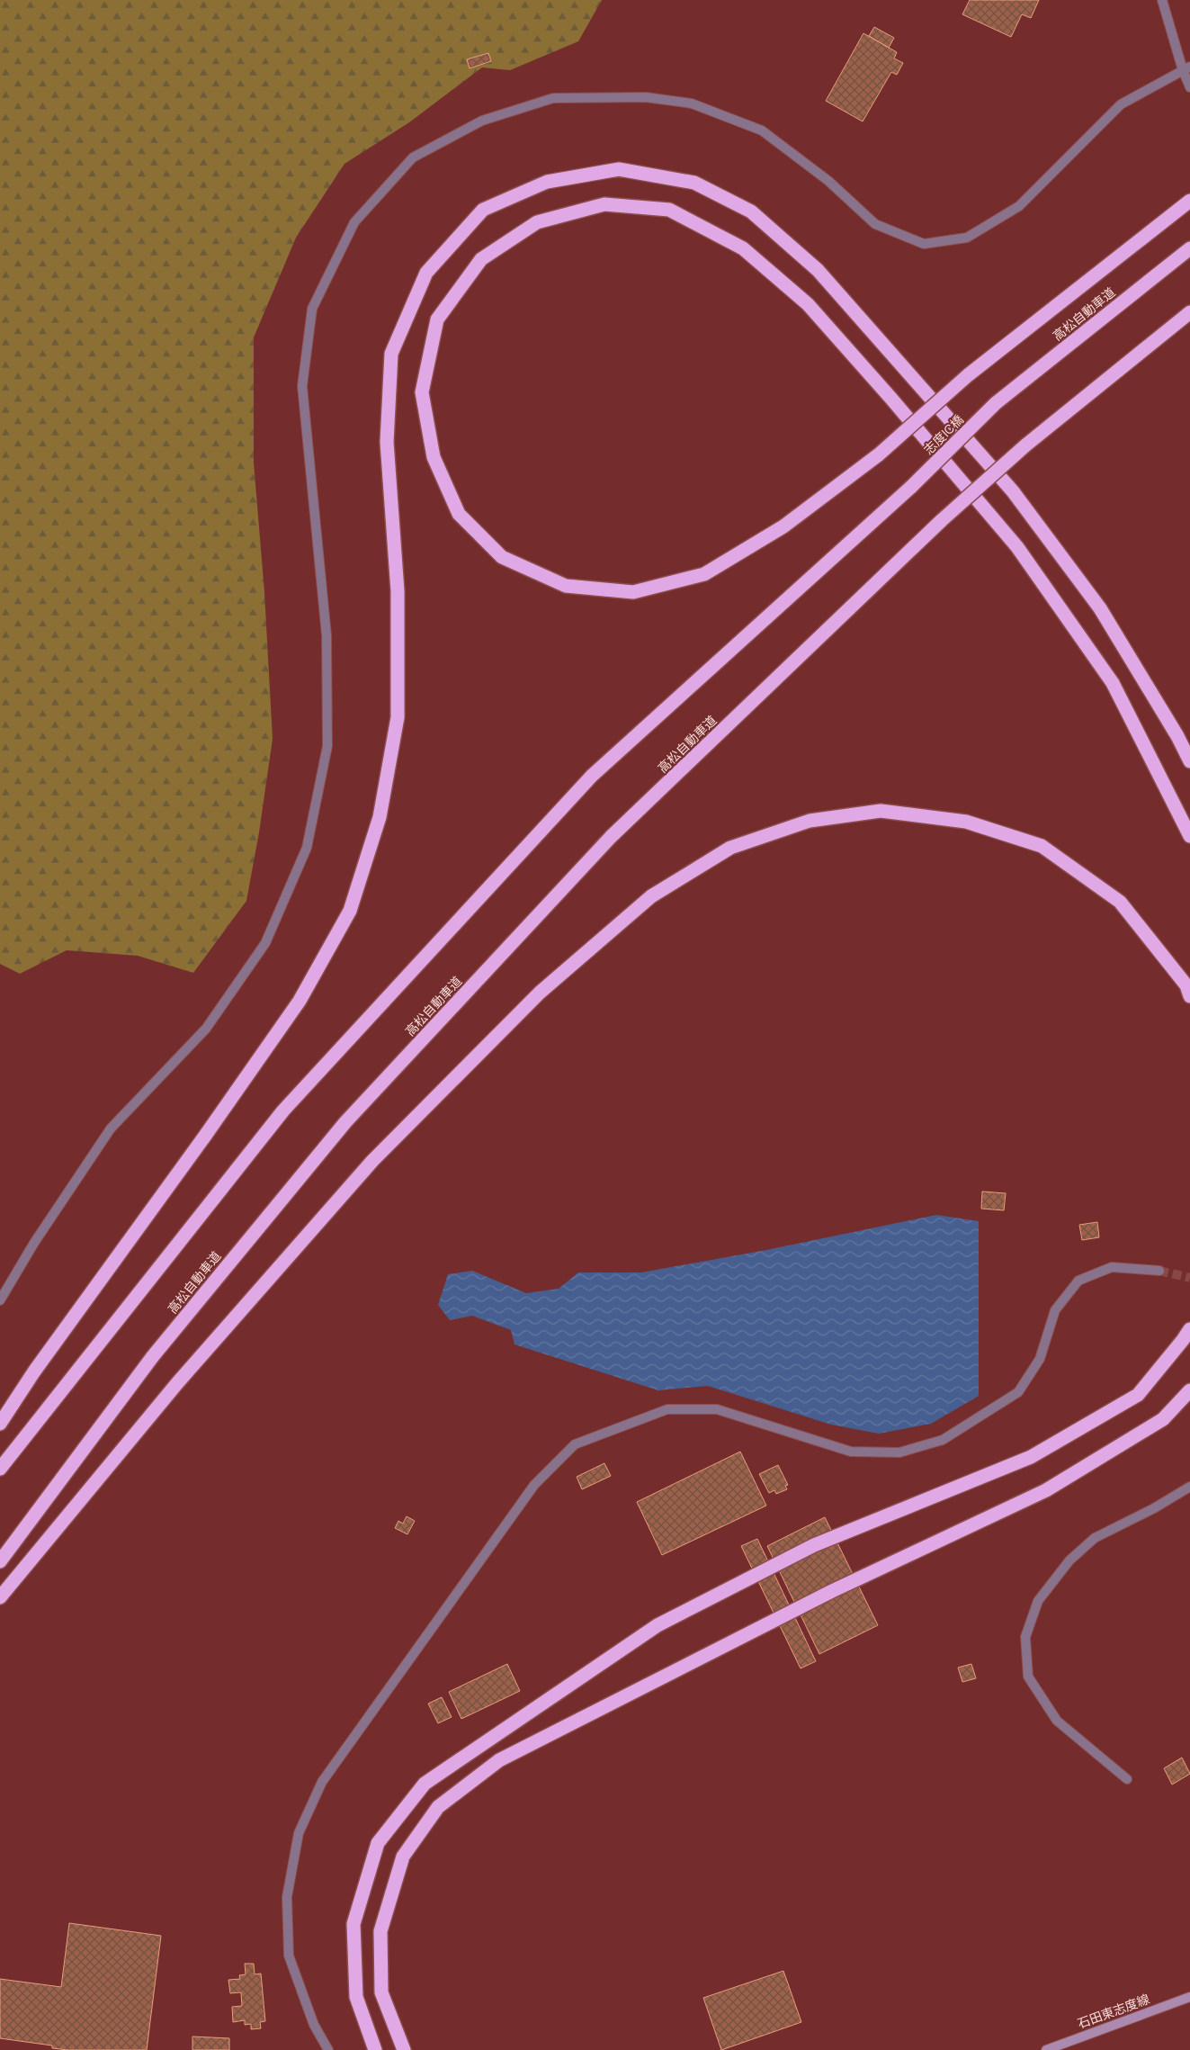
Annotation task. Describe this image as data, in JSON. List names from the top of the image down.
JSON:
{
  "streets": {
    "highway": ["高松自動車道", "志度IC橋"],
    "main road": ["石田東志度線"]
  },
  "crossings": [
    ["高松自動車道", "志度IC橋"]
  ]
}
